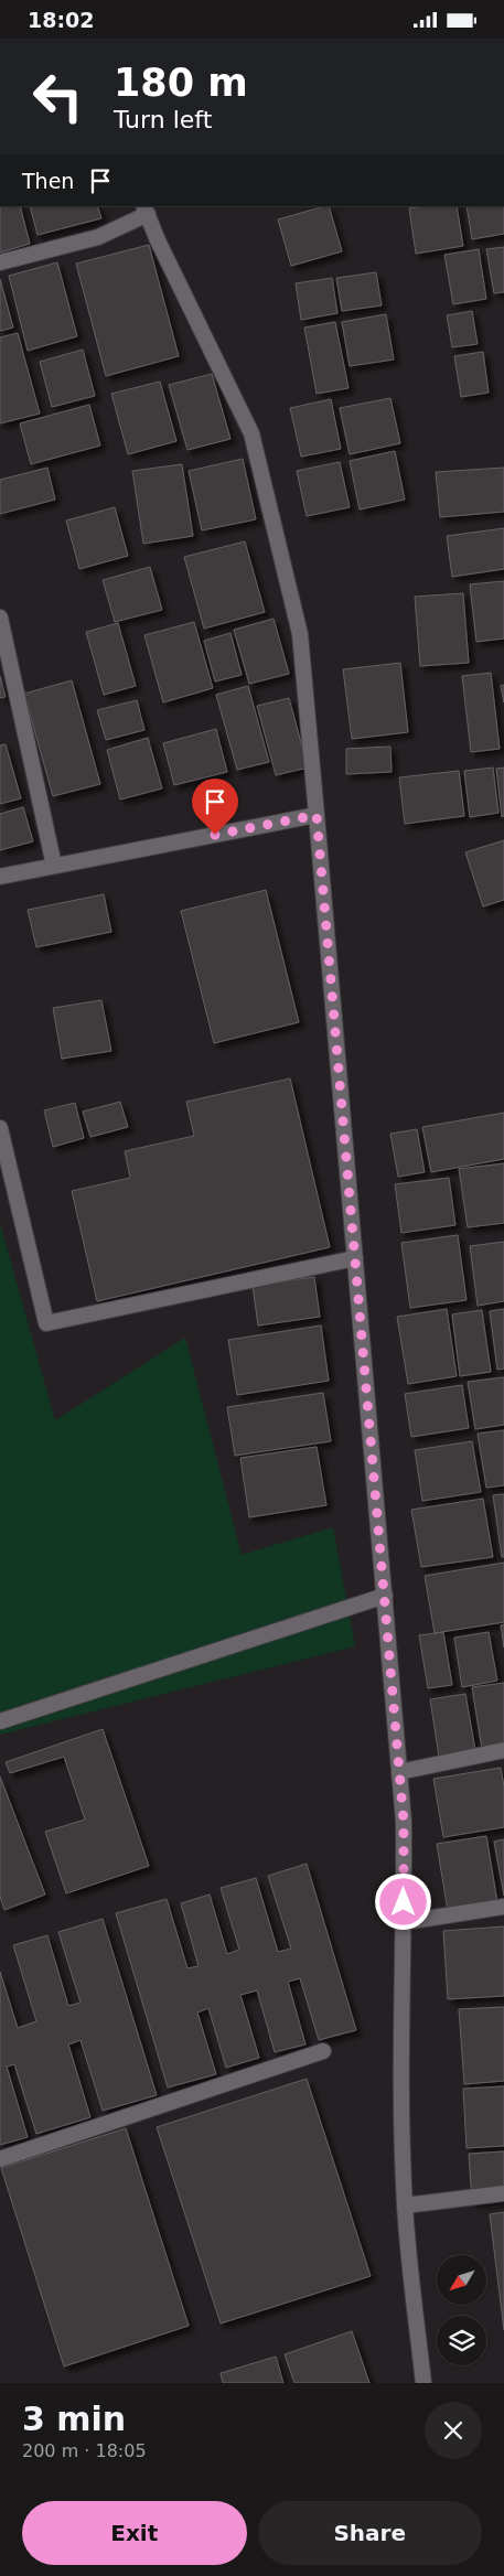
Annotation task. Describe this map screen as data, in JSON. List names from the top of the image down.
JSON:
{
  "north": "bottom left",
  "page": {
    "status": "18:02",
    "turn": ["180 m", "Turn left"],
    "then": "Then",
    "heading": ["3 min", "200 m · 18:05"],
    "buttons": ["Exit", "Share"]
  }
}
